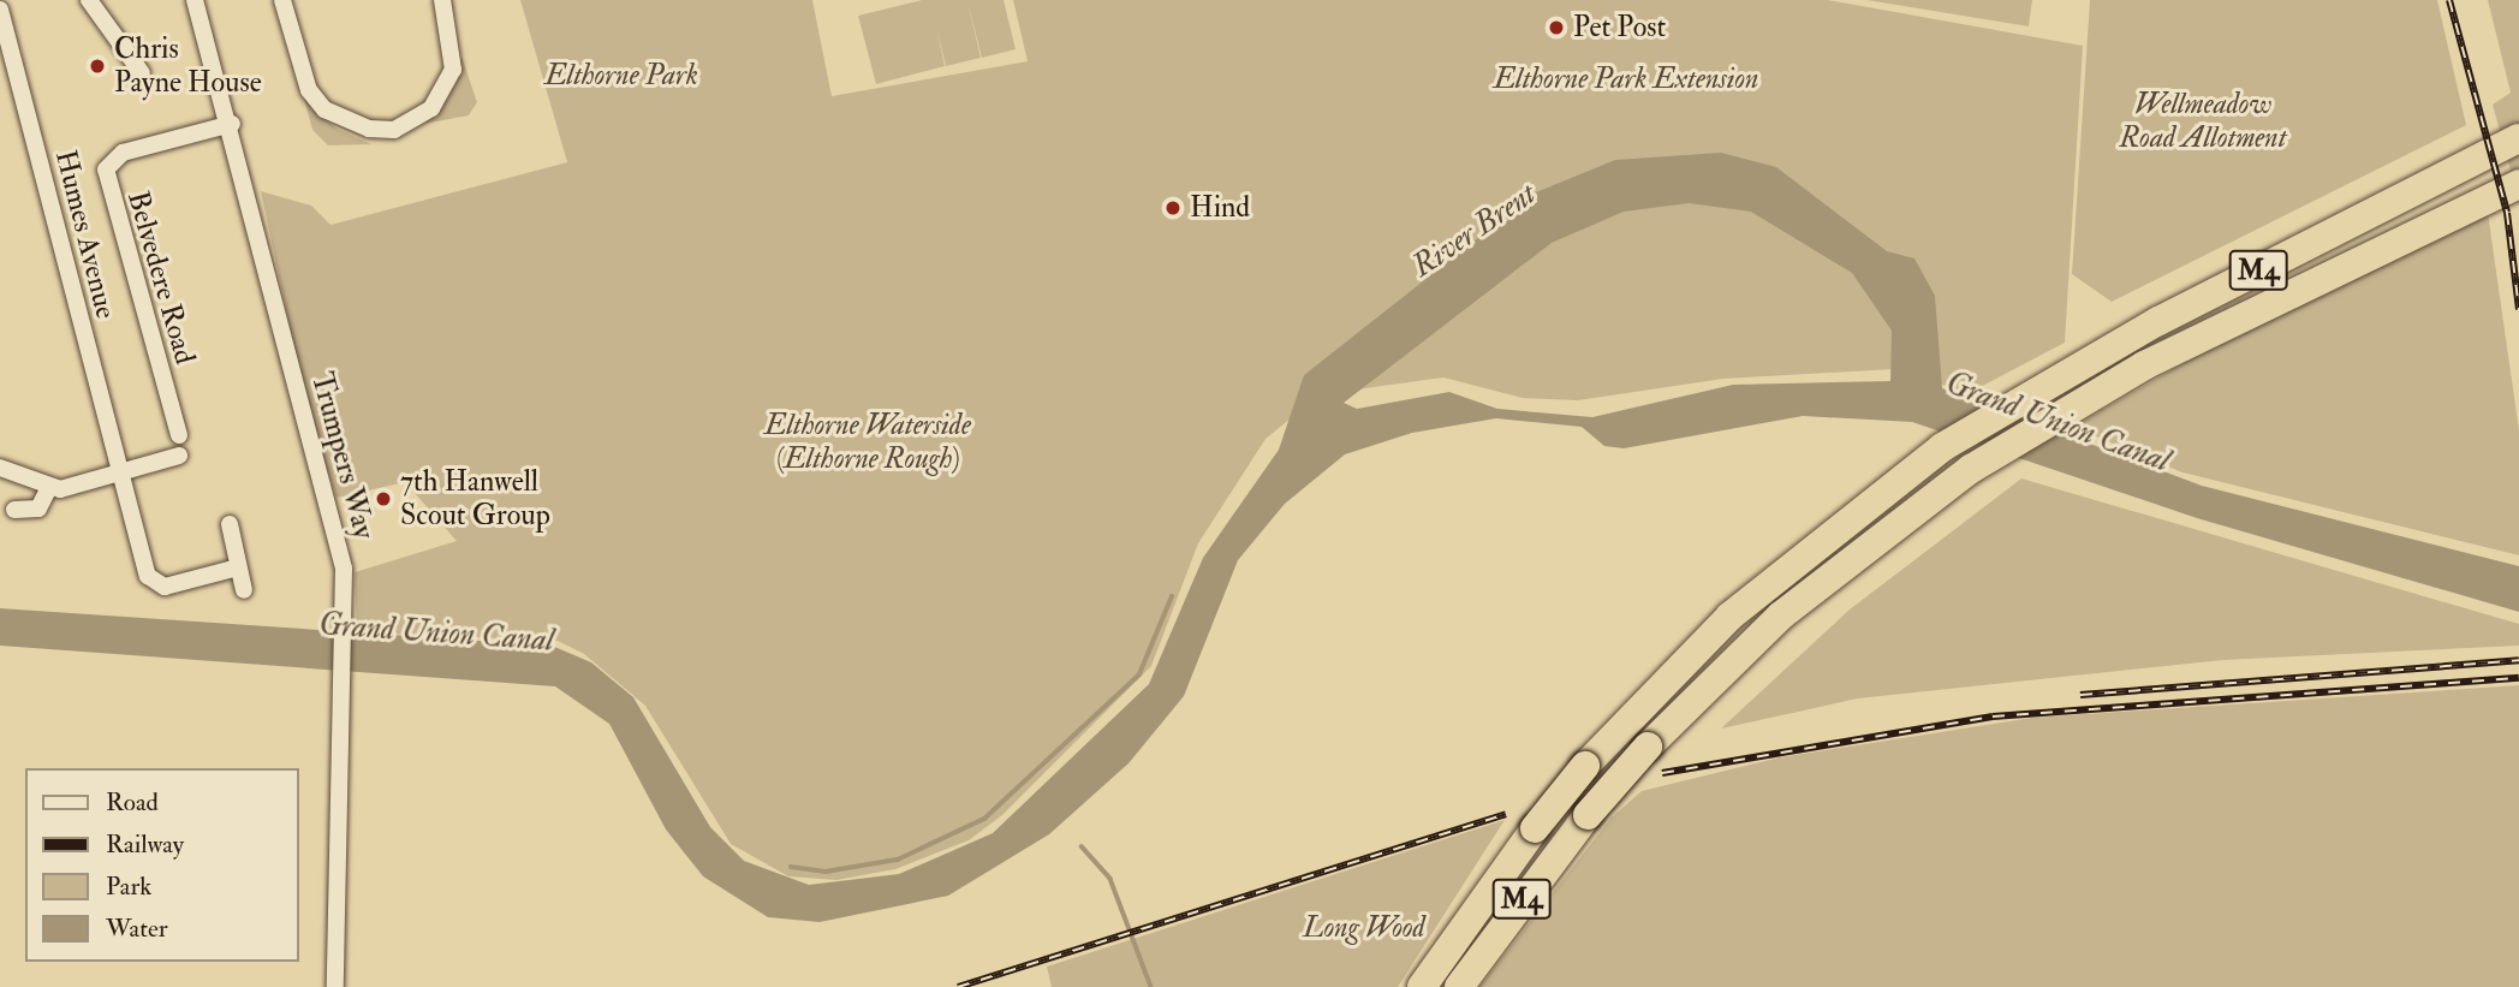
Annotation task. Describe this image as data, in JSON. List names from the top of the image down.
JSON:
{
  "streets": {
    "highway": ["M4"],
    "street": ["Humes Avenue", "Belvedere Road", "Trumpers Way"]
  },
  "crossings": [
    ["Belvedere Road", "Trumpers Way"]
  ],
  "water": ["River Brent", "Grand Union Canal"],
  "parks": [
    "Elthorne Park",
    "Elthorne Park Extension",
    "Wellmeadow Road Allotment",
    "Elthorne Waterside (Elthorne Rough)",
    "Long Wood"
  ],
  "places": [
    "Pet Post",
    "Chris Payne House",
    "Hind",
    "7th Hanwell Scout Group"
  ],
  "legend": [
    "Road",
    "Railway",
    "Park",
    "Water"
  ]
}
